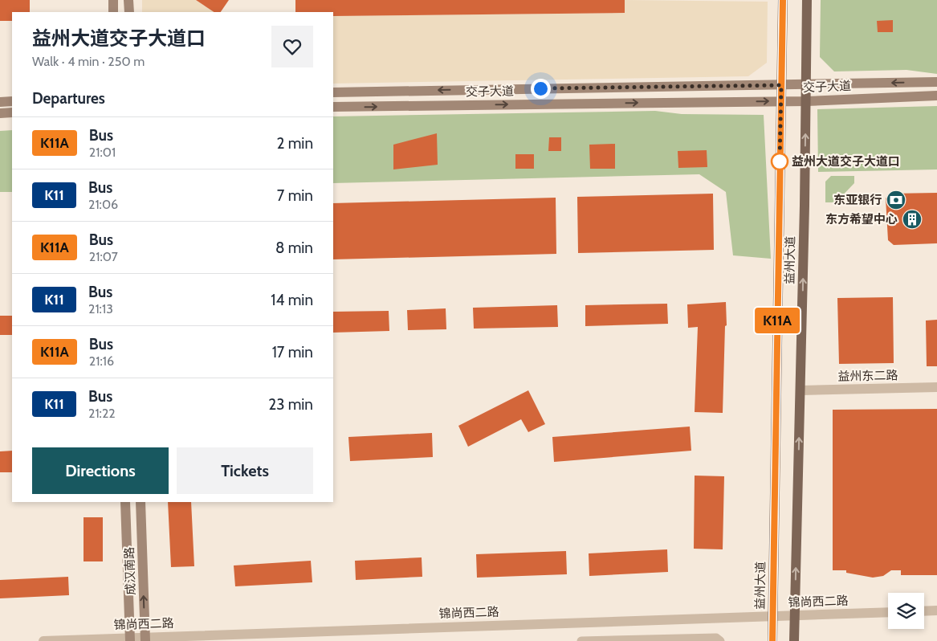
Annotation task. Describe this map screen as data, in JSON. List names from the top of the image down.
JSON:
{
  "streets": {
    "main road": ["交子大道", "益州大道", "成汉南路"],
    "street": ["益州东二路", "锦尚西二路"]
  },
  "crossings": [
    ["交子大道", "益州大道"],
    ["益州大道", "益州东二路"],
    ["益州大道", "锦尚西二路"],
    ["成汉南路", "锦尚西二路"]
  ],
  "places": {
    "other": ["益州大道交子大道口"],
    "bank": ["东亚银行"],
    "building": ["东方希望中心"]
  },
  "lines": ["bus line K11A"],
  "page": {
    "on_map": "K11A",
    "heading": [
      ["益州大道交子大道口", "Walk · 4 min · 250 m"],
      "Departures"
    ],
    "list": [
      {
        "mark": "K11A",
        "name": "Bus",
        "note": "21:01",
        "value": "2 min"
      },
      {
        "mark": "K11",
        "name": "Bus",
        "note": "21:06",
        "value": "7 min"
      },
      {
        "mark": "K11A",
        "name": "Bus",
        "note": "21:07",
        "value": "8 min"
      },
      {
        "mark": "K11",
        "name": "Bus",
        "note": "21:13",
        "value": "14 min"
      },
      {
        "mark": "K11A",
        "name": "Bus",
        "note": "21:16",
        "value": "17 min"
      },
      {
        "mark": "K11",
        "name": "Bus",
        "note": "21:22",
        "value": "23 min"
      }
    ],
    "buttons": ["Directions", "Tickets"]
  }
}
